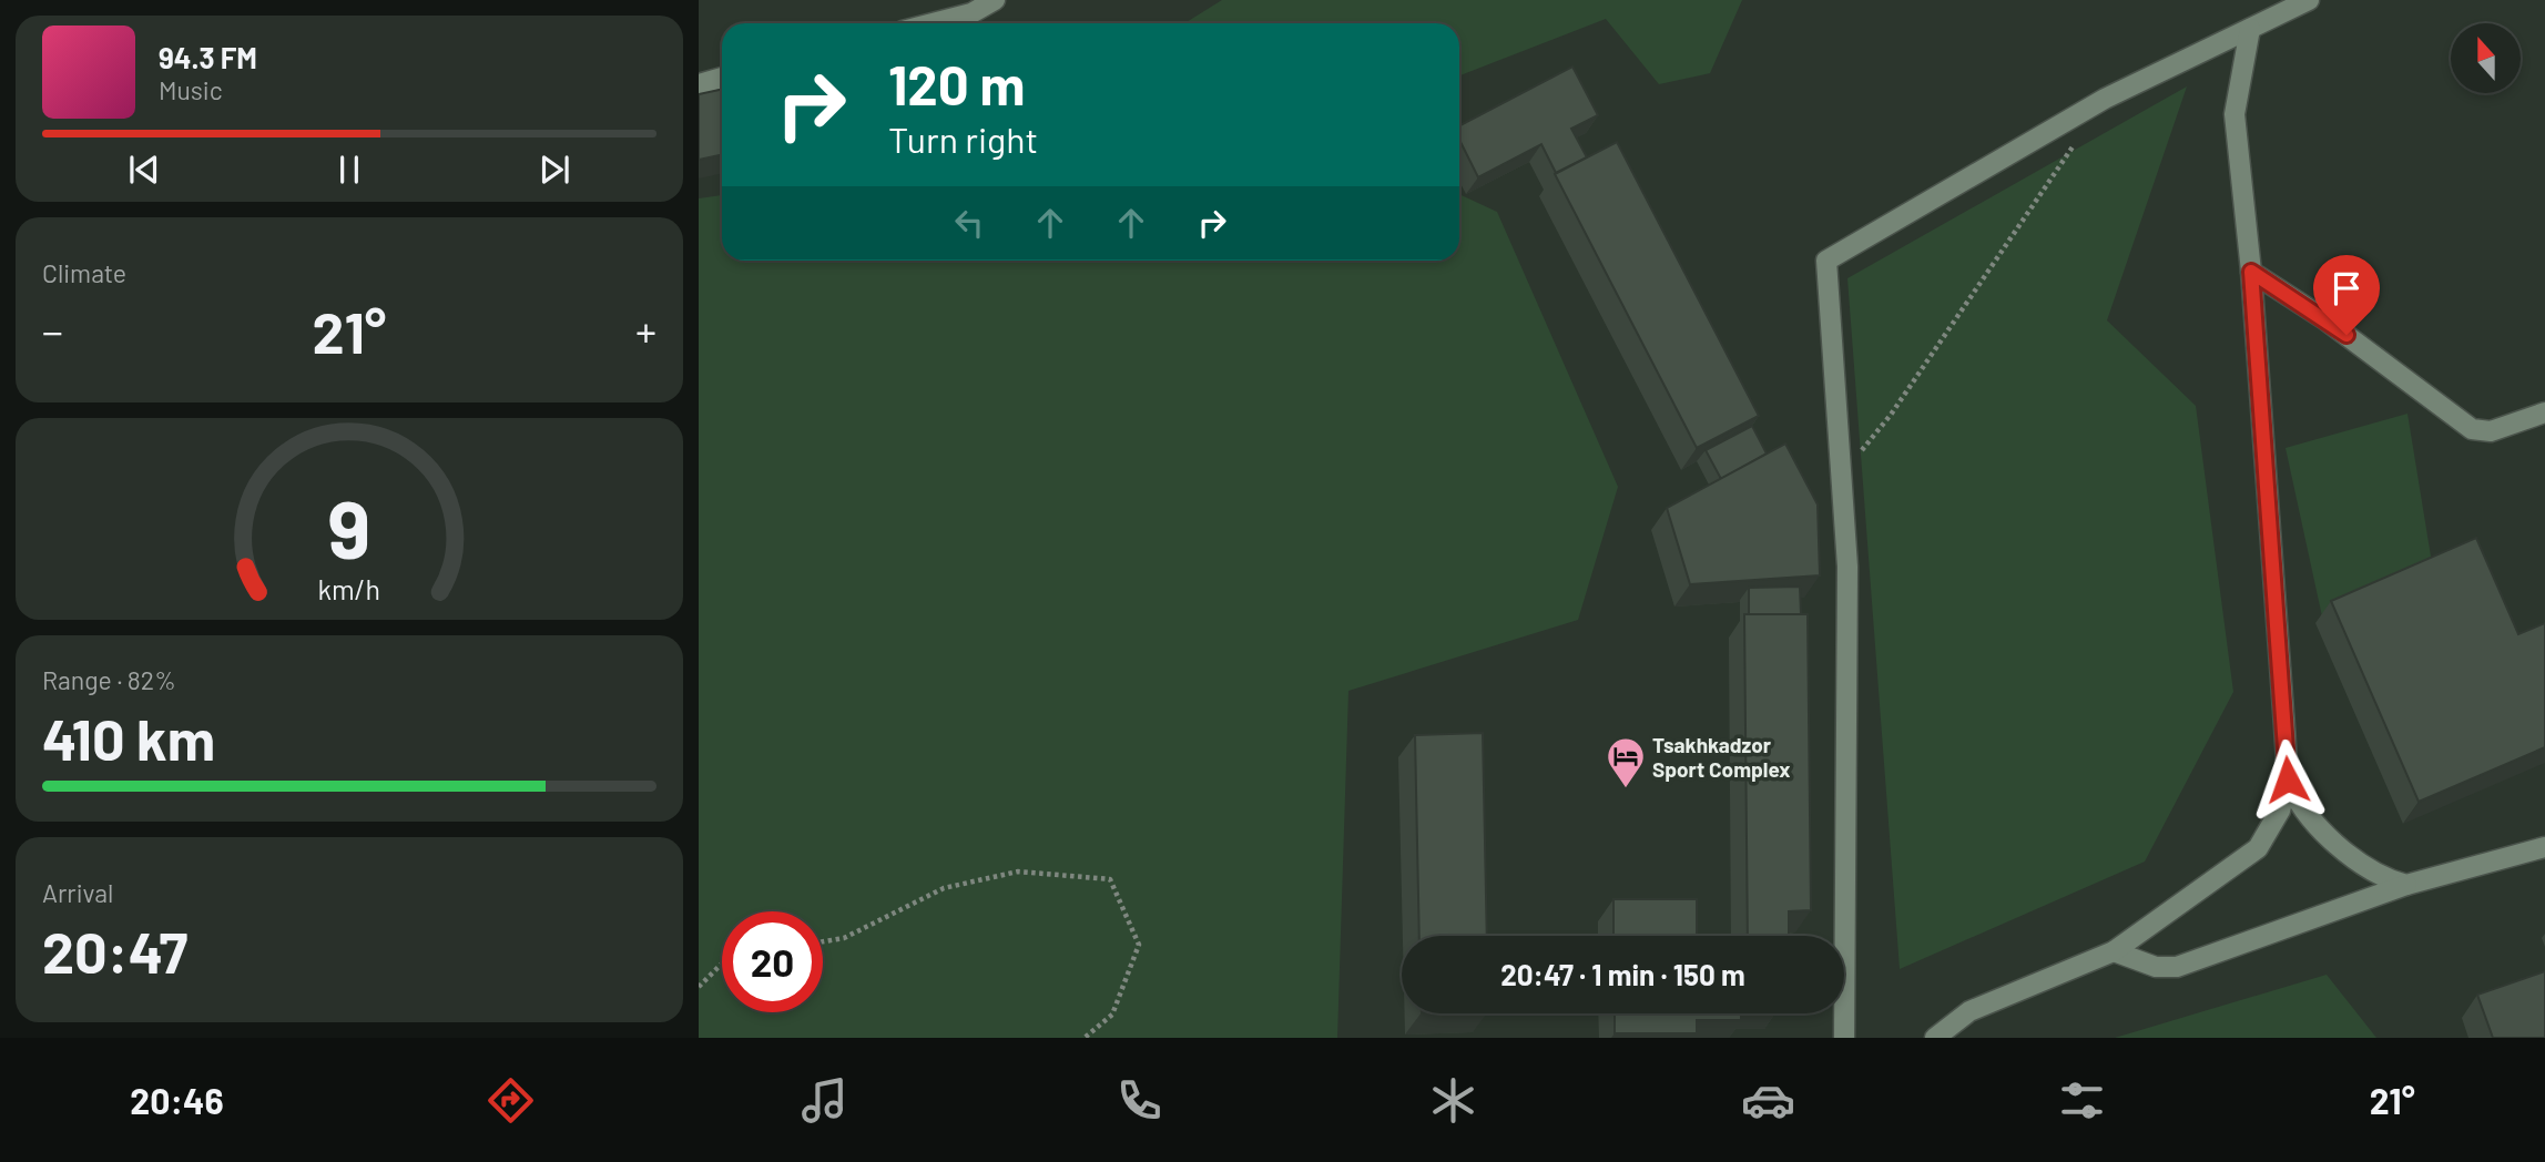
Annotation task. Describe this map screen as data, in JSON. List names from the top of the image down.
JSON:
{
  "places": {
    "hotel": ["Tsakhkadzor Sport Complex"]
  },
  "north": "top",
  "page": {
    "turn": ["120 m", "Turn right"],
    "song": ["94.3 FM", "Music"],
    "tile": [
      "Climate",
      ["Range · 82%", "410 km"],
      ["Arrival", "20:47"]
    ],
    "heat": ["−", "21°", "+"],
    "limit": "20",
    "trip": "20:47 · 1 min · 150 m",
    "tabs": ["20:46", "21°"],
    "gauge": ["9", "km/h"]
  }
}
